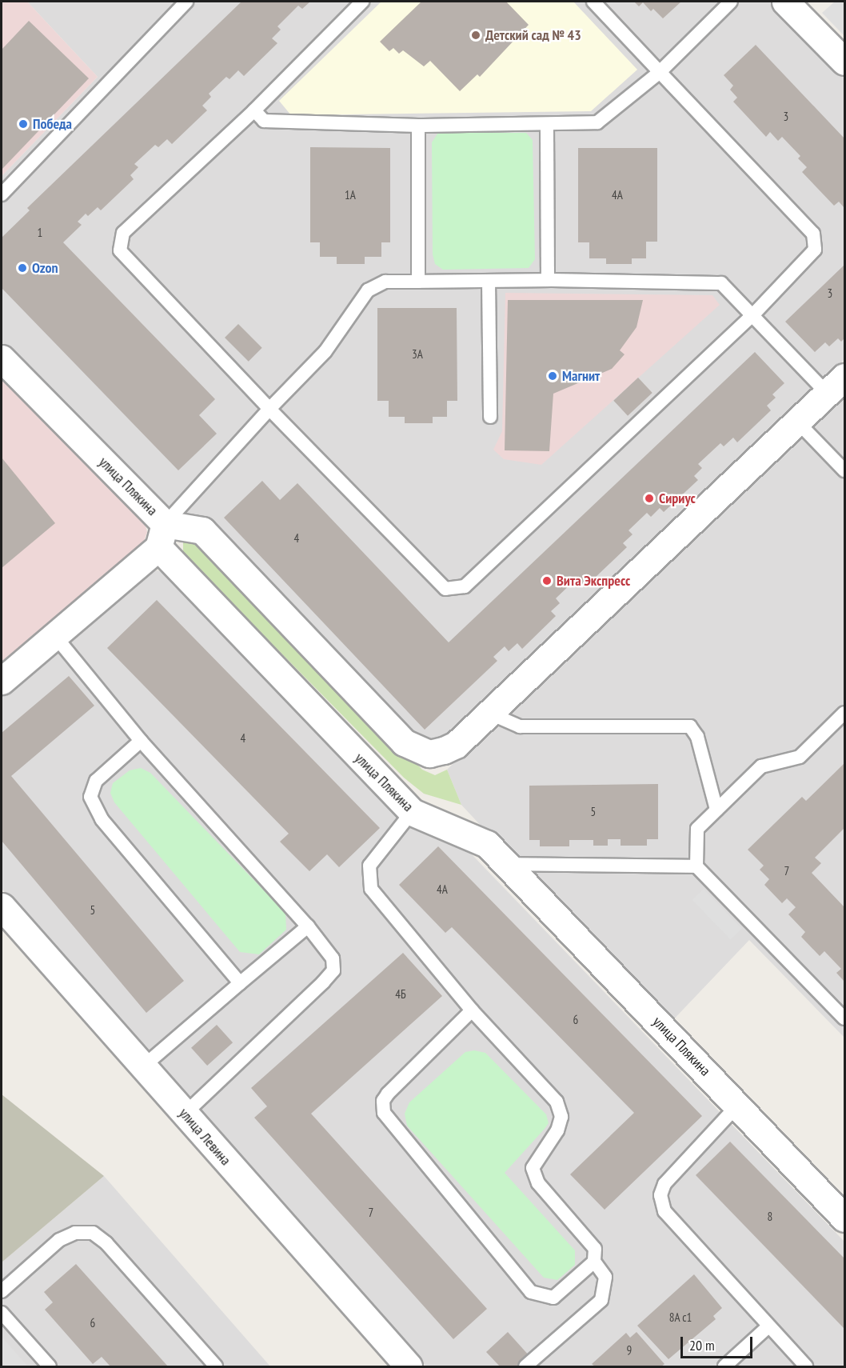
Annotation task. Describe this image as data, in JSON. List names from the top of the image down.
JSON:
{
  "streets": {
    "street": ["улица Плякина", "улица Левина"]
  },
  "places": [
    "Детский сад № 43",
    "Победа",
    "Ozon",
    "Магнит",
    "Сириус",
    "Вита Экспресс"
  ],
  "house_numbers": [
    "3",
    "1А",
    "4А",
    "1",
    "3",
    "3А",
    "4",
    "4",
    "5",
    "7",
    "4А",
    "5",
    "4Б",
    "6",
    "7",
    "8",
    "8А с1",
    "6",
    "9"
  ],
  "scale_bar": "20 m"
}
